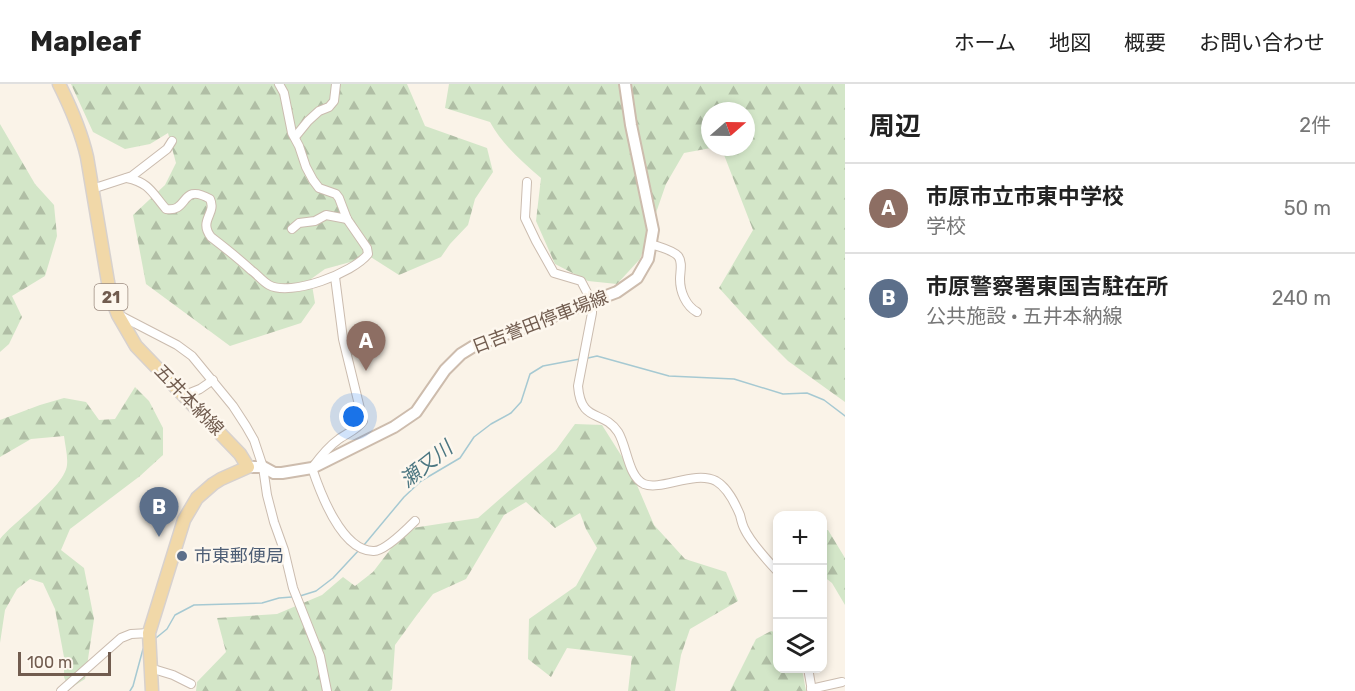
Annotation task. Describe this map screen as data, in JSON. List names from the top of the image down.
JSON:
{
  "streets": {
    "main road": ["21", "日吉誉田停車場線", "五井本納線"]
  },
  "crossings": [
    ["日吉誉田停車場線", "五井本納線"]
  ],
  "water": ["瀬又川"],
  "places": ["市東郵便局"],
  "scale_bar": "100 m",
  "north": "right",
  "page": {
    "header": "Mapleaf",
    "nav": [
      "ホーム",
      "地図",
      "概要",
      "お問い合わせ"
    ],
    "heading": ["周辺", "2件"],
    "list": [
      {
        "mark": "A",
        "name": "市原市立市東中学校",
        "note": "学校",
        "value": "50 m"
      },
      {
        "mark": "B",
        "name": "市原警察署東国吉駐在所",
        "note": "公共施設 · 五井本納線",
        "value": "240 m"
      }
    ],
    "pins": ["A", "B"],
    "map_buttons": ["+", "−"],
    "scale": "100 m"
  }
}
